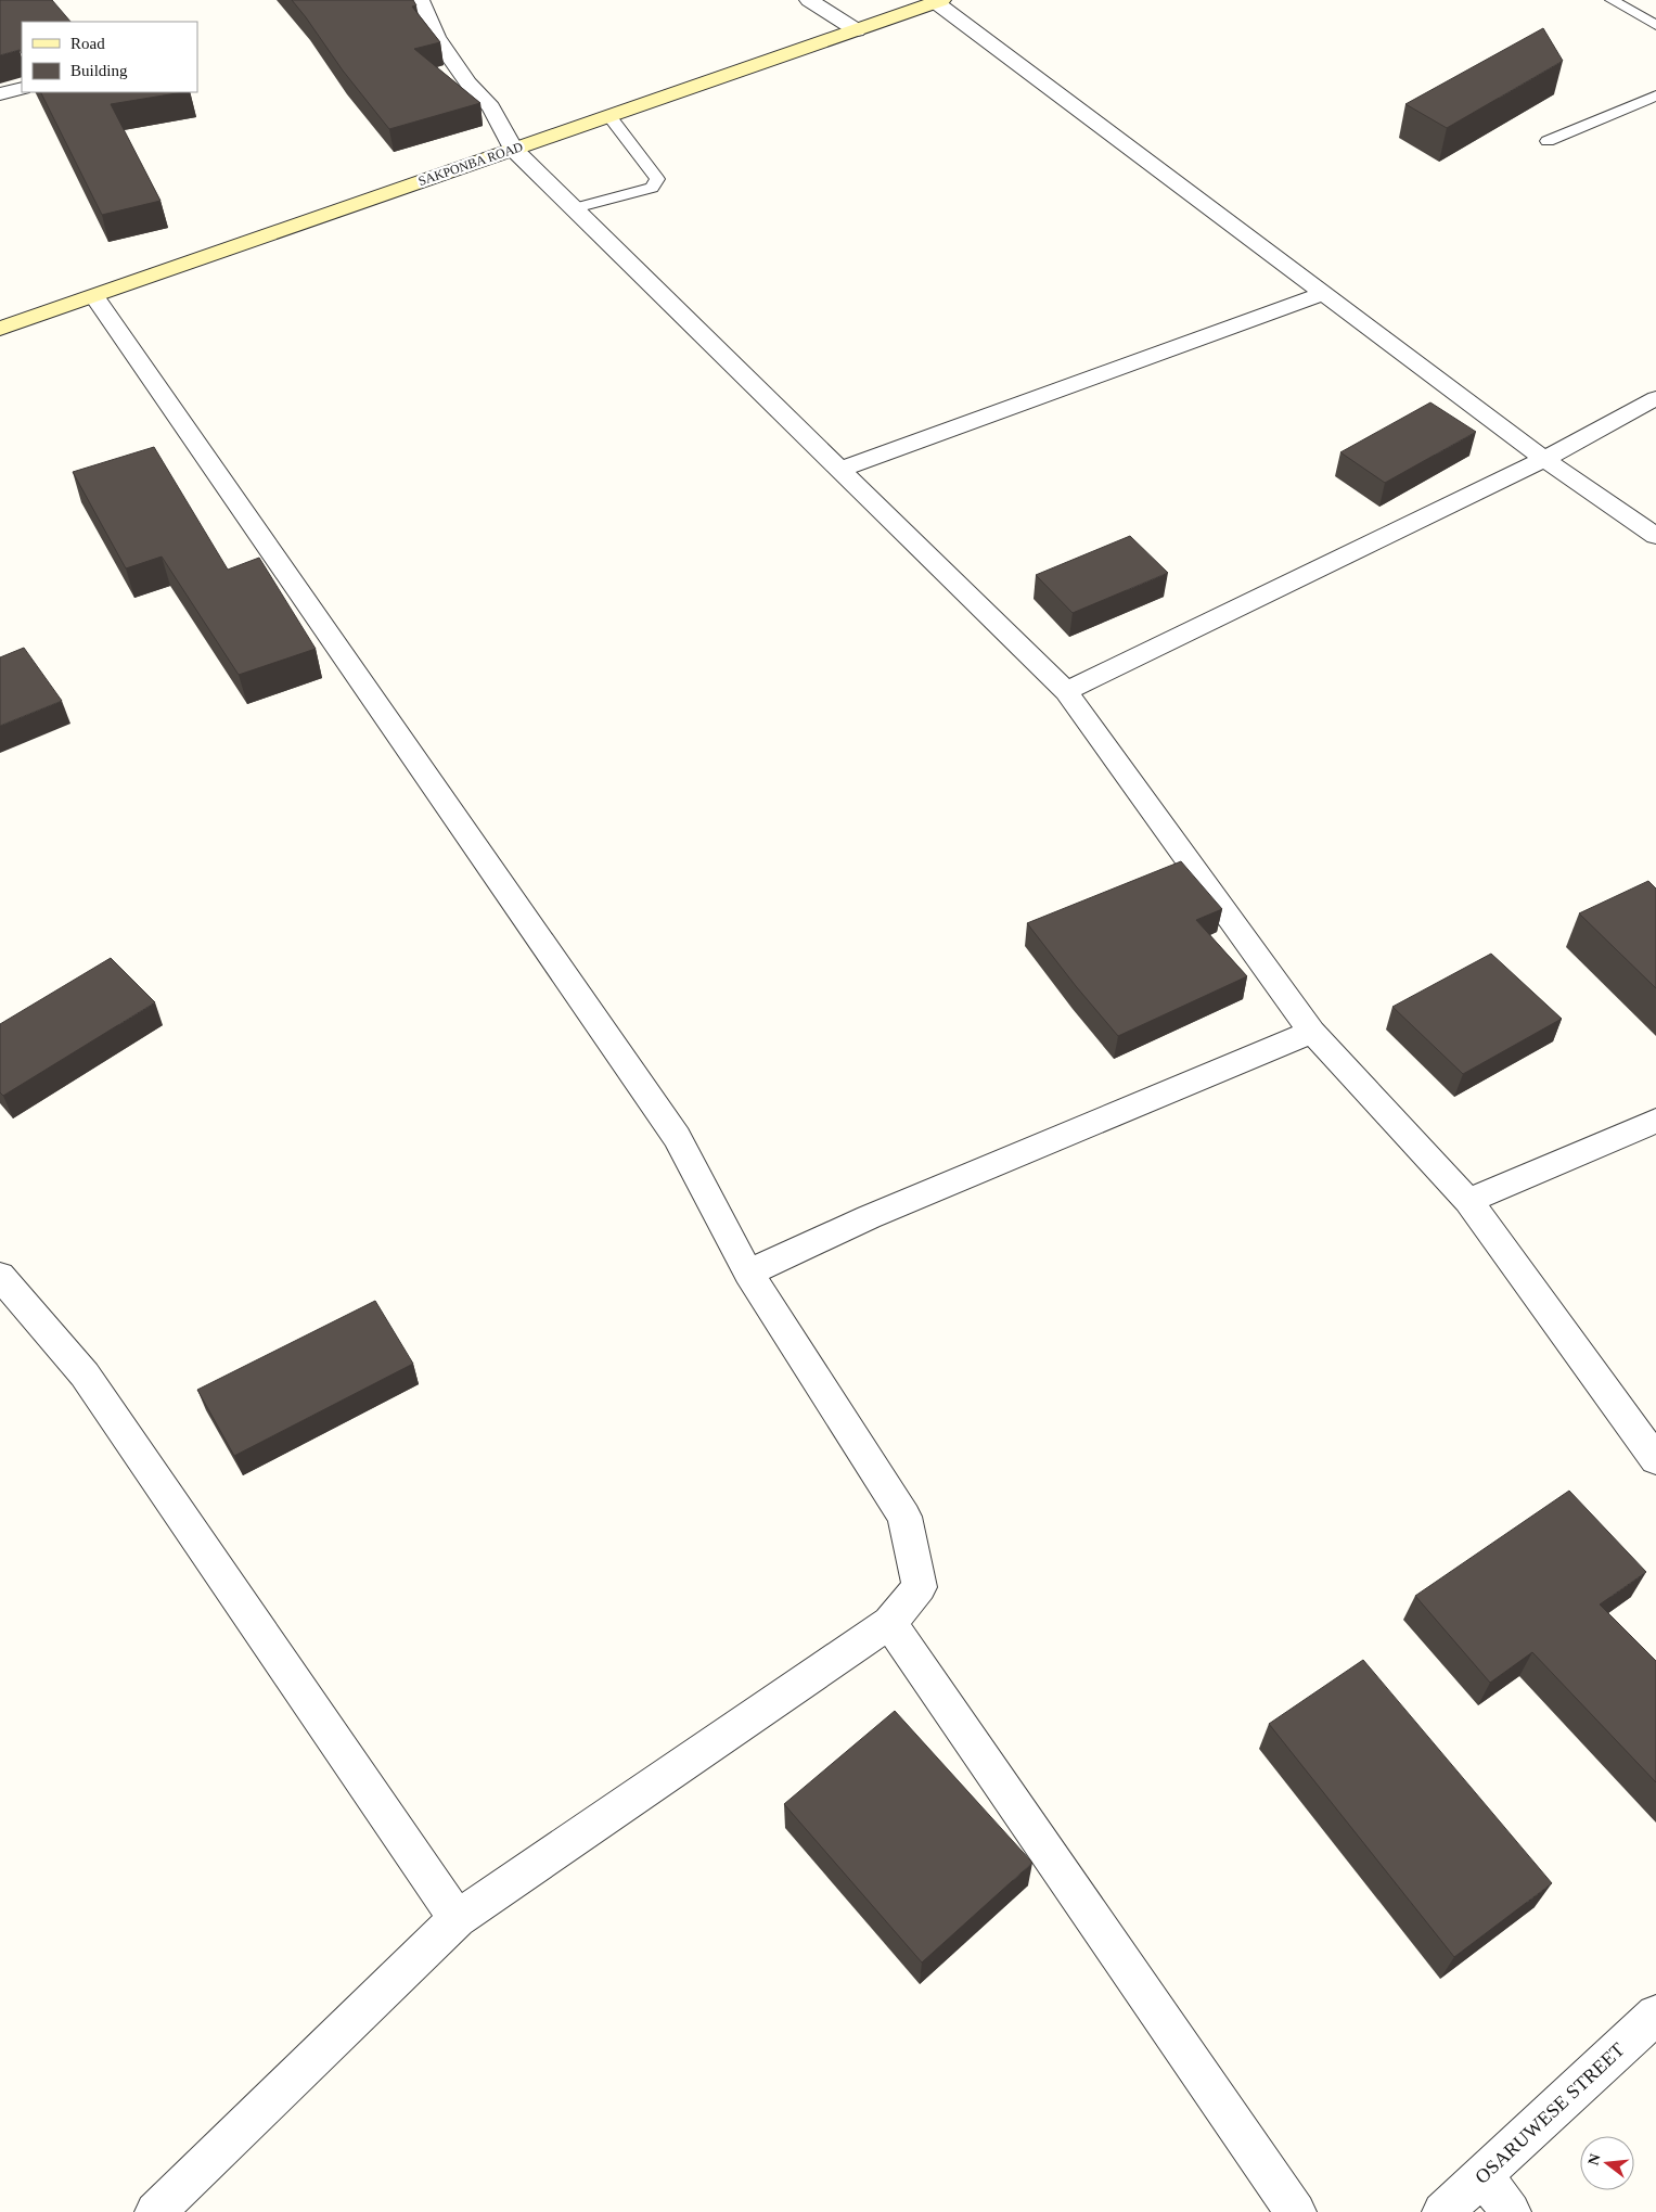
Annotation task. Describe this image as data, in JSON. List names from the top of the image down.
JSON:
{
  "streets": {
    "main road": ["SAKPONBA ROAD"],
    "street": ["OSARUWESE STREET"]
  },
  "legend": ["Road", "Building"],
  "north": "left"
}
